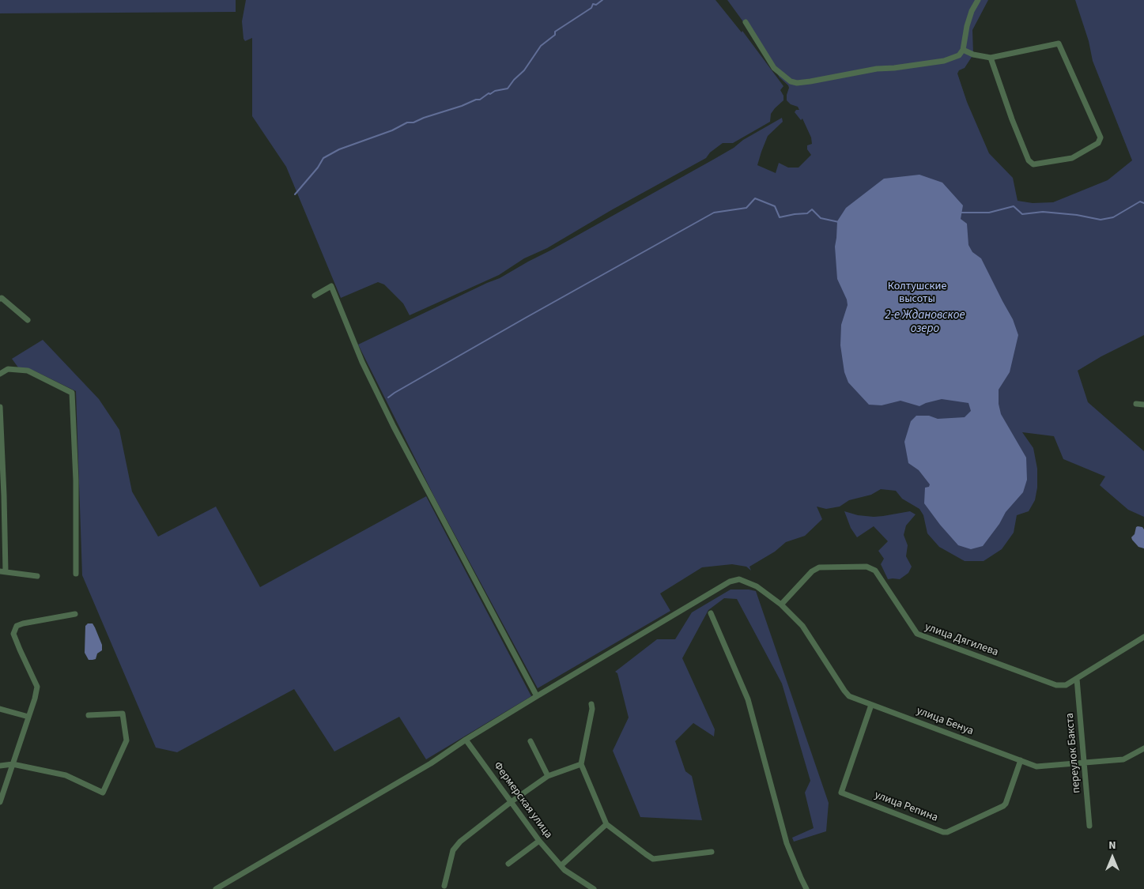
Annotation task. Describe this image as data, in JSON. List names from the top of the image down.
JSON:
{
  "streets": {
    "street": [
      "улица Дягилева",
      "улица Бенуа",
      "переулок Бакста",
      "Фермерская улица",
      "улица Репина"
    ]
  },
  "crossings": [
    ["улица Дягилева", "улица Бенуа"],
    ["улица Дягилева", "переулок Бакста"],
    ["улица Бенуа", "переулок Бакста"],
    ["улица Бенуа", "Фермерская улица"],
    ["улица Бенуа", "улица Репина"]
  ],
  "water": ["2-е Ждановское озеро"],
  "parks": ["Колтушские высоты"],
  "north": "top"
}
